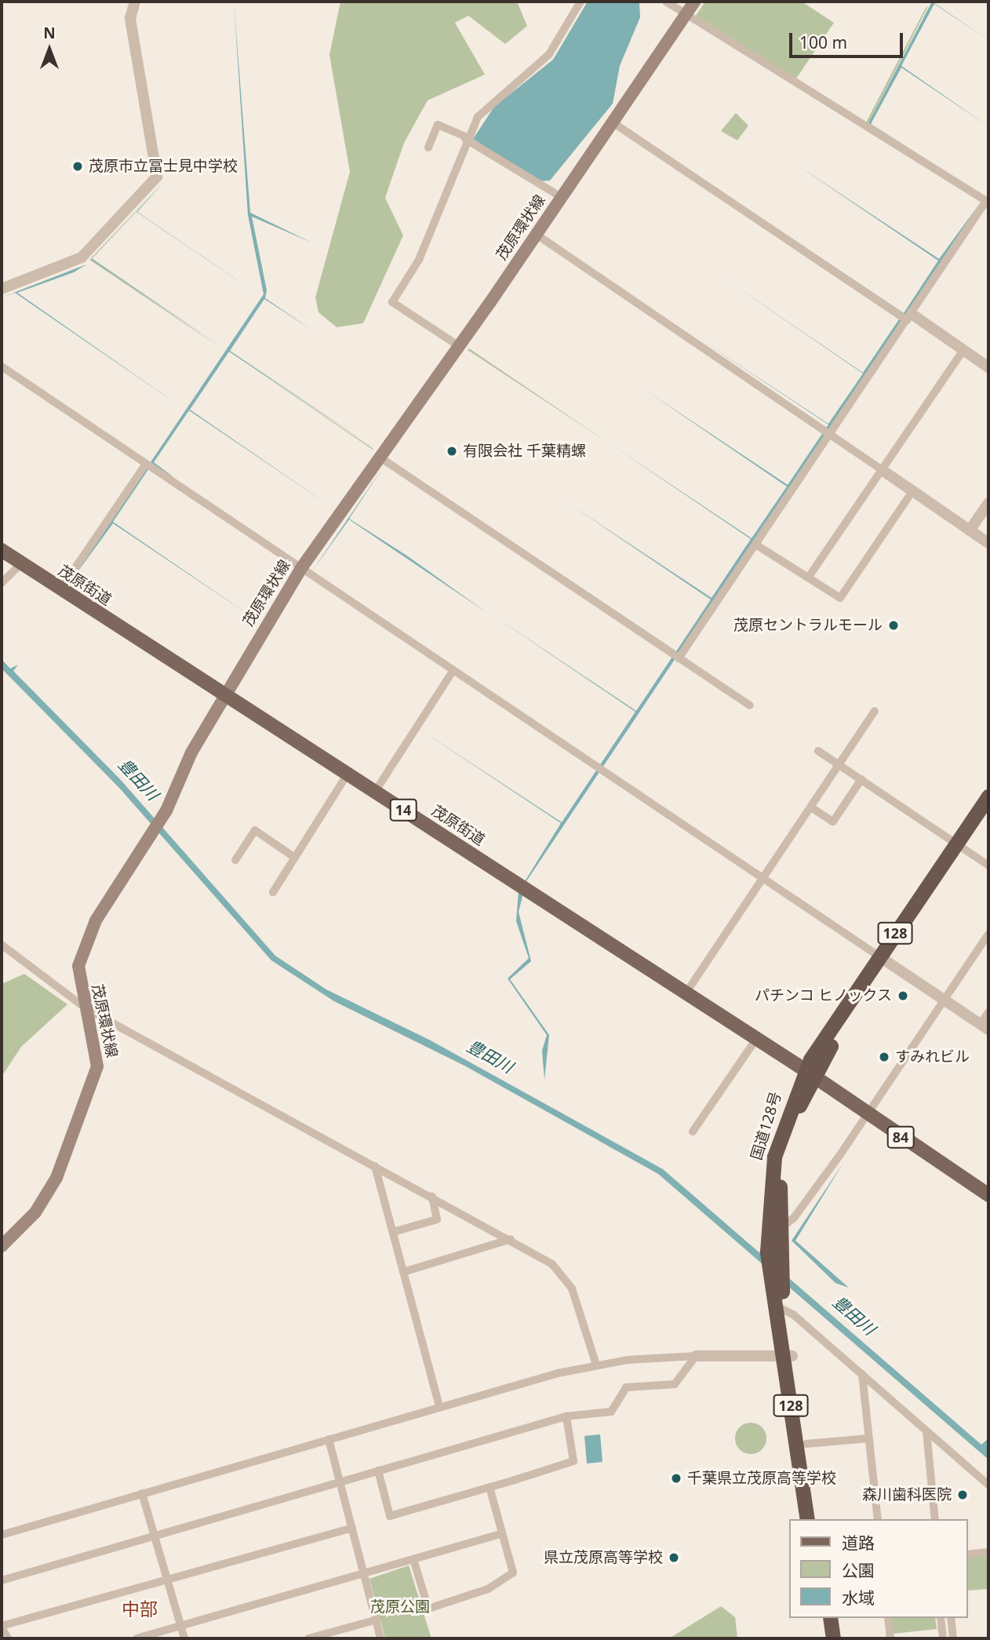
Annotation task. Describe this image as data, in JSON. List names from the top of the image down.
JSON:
{
  "streets": {
    "highway": ["128", "国道128号"],
    "main road": [
      "茂原環状線",
      "茂原街道",
      "14",
      "84"
    ]
  },
  "crossings": [
    ["茂原環状線", "茂原街道"],
    ["茂原街道", "国道128号"],
    ["茂原街道", "84"],
    ["国道128号", "84"]
  ],
  "districts": ["中部"],
  "water": ["豊田川"],
  "parks": ["茂原公園"],
  "places": [
    "茂原市立冨士見中学校",
    "有限会社 千葉精螺",
    "茂原セントラルモール",
    "パチンコ ヒノックス",
    "すみれビル",
    "千葉県立茂原高等学校",
    "森川歯科医院",
    "県立茂原高等学校"
  ],
  "legend": ["道路", "公園", "水域"],
  "scale_bar": "100 m",
  "north": "top"
}
